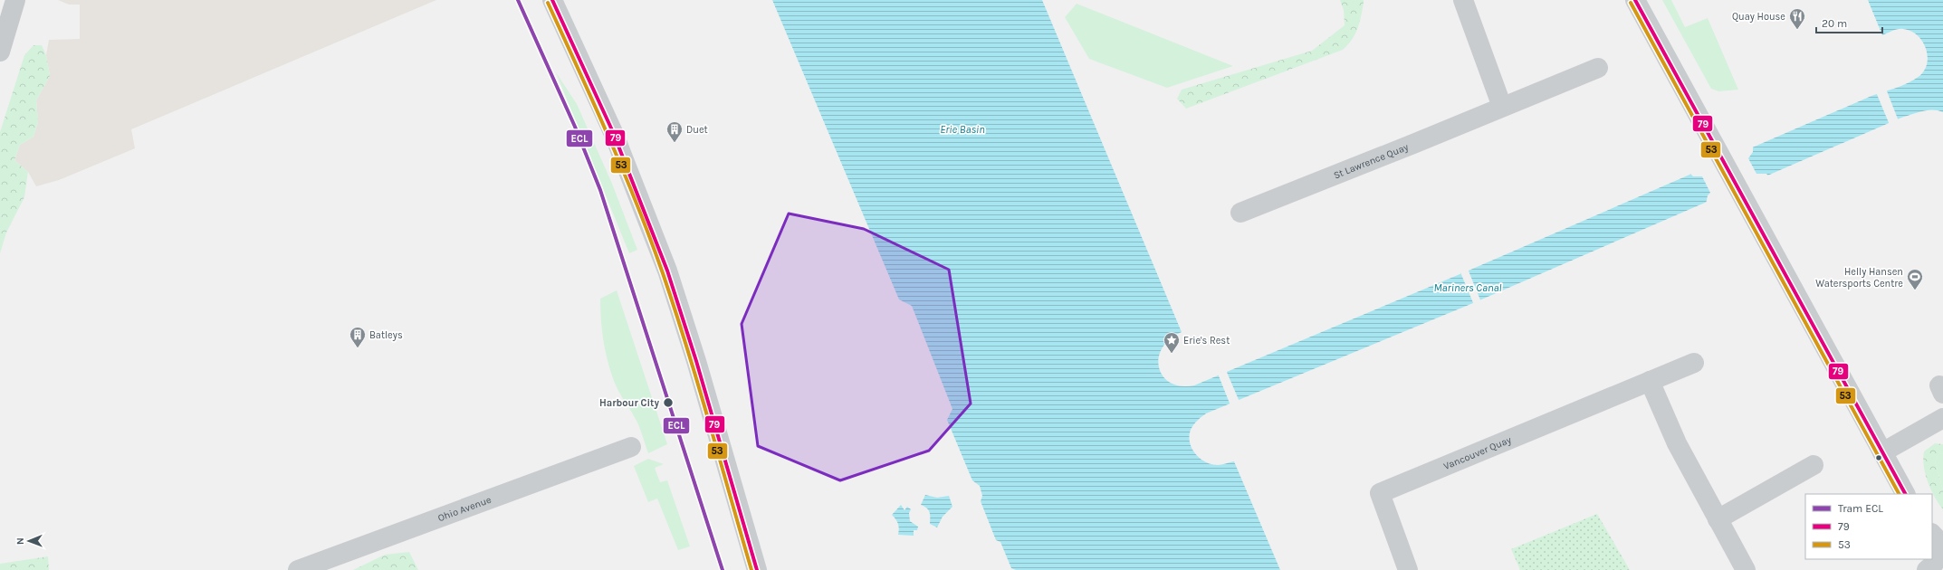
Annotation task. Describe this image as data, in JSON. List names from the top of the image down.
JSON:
{
  "streets": {
    "street": ["St Lawrence Quay", "Vancouver Quay", "Ohio Avenue"]
  },
  "water": ["Erie Basin", "Mariners Canal"],
  "places": {
    "restaurant": ["Quay House"],
    "building": ["Duet", "Batleys"],
    "sports": ["Helly Hansen Watersports Centre"],
    "place": ["Erie's Rest"],
    "other": ["Harbour City"]
  },
  "lines": ["tram line ECL", "transit line 79", "transit line 53"],
  "legend": ["Tram ECL", "79", "53"],
  "scale_bar": "20 m",
  "north": "left"
}
